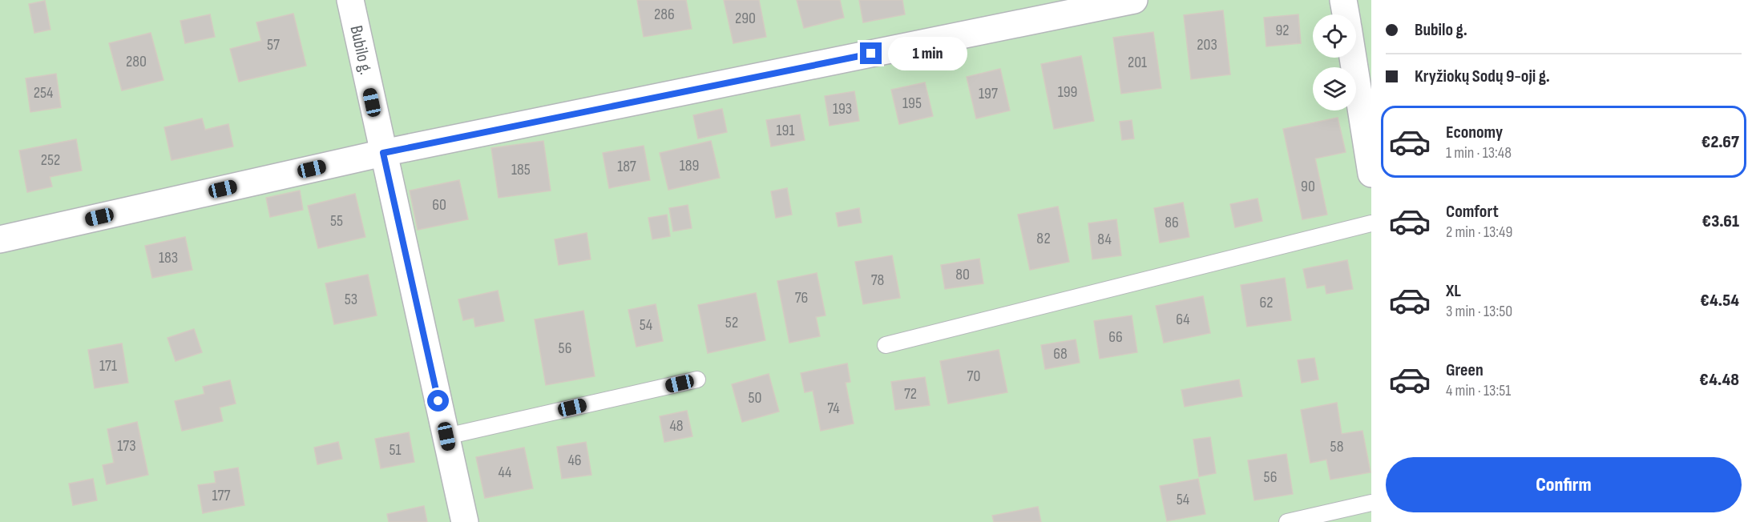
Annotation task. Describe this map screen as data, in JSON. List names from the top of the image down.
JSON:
{
  "streets": {
    "street": ["Bubilo g."]
  },
  "house_numbers": [
    "286",
    "290",
    "92",
    "57",
    "203",
    "280",
    "201",
    "199",
    "254",
    "197",
    "195",
    "193",
    "191",
    "252",
    "189",
    "187",
    "185",
    "90",
    "60",
    "55",
    "86",
    "82",
    "84",
    "183",
    "80",
    "78",
    "76",
    "53",
    "62",
    "64",
    "52",
    "54",
    "66",
    "56",
    "68",
    "171",
    "70",
    "72",
    "50",
    "74",
    "48",
    "173",
    "58",
    "51",
    "46",
    "44",
    "56",
    "177",
    "54"
  ],
  "page": {
    "banner": ["Bubilo g.", "Kryžiokų Sodų 9-oji g."],
    "bubble": "1 min",
    "list": [
      {
        "name": "Economy",
        "note": "1 min · 13:48",
        "value": "€2.67"
      },
      {
        "name": "Comfort",
        "note": "2 min · 13:49",
        "value": "€3.61"
      },
      {
        "name": "XL",
        "note": "3 min · 13:50",
        "value": "€4.54"
      },
      {
        "name": "Green",
        "note": "4 min · 13:51",
        "value": "€4.48"
      }
    ],
    "buttons": "Confirm"
  }
}
